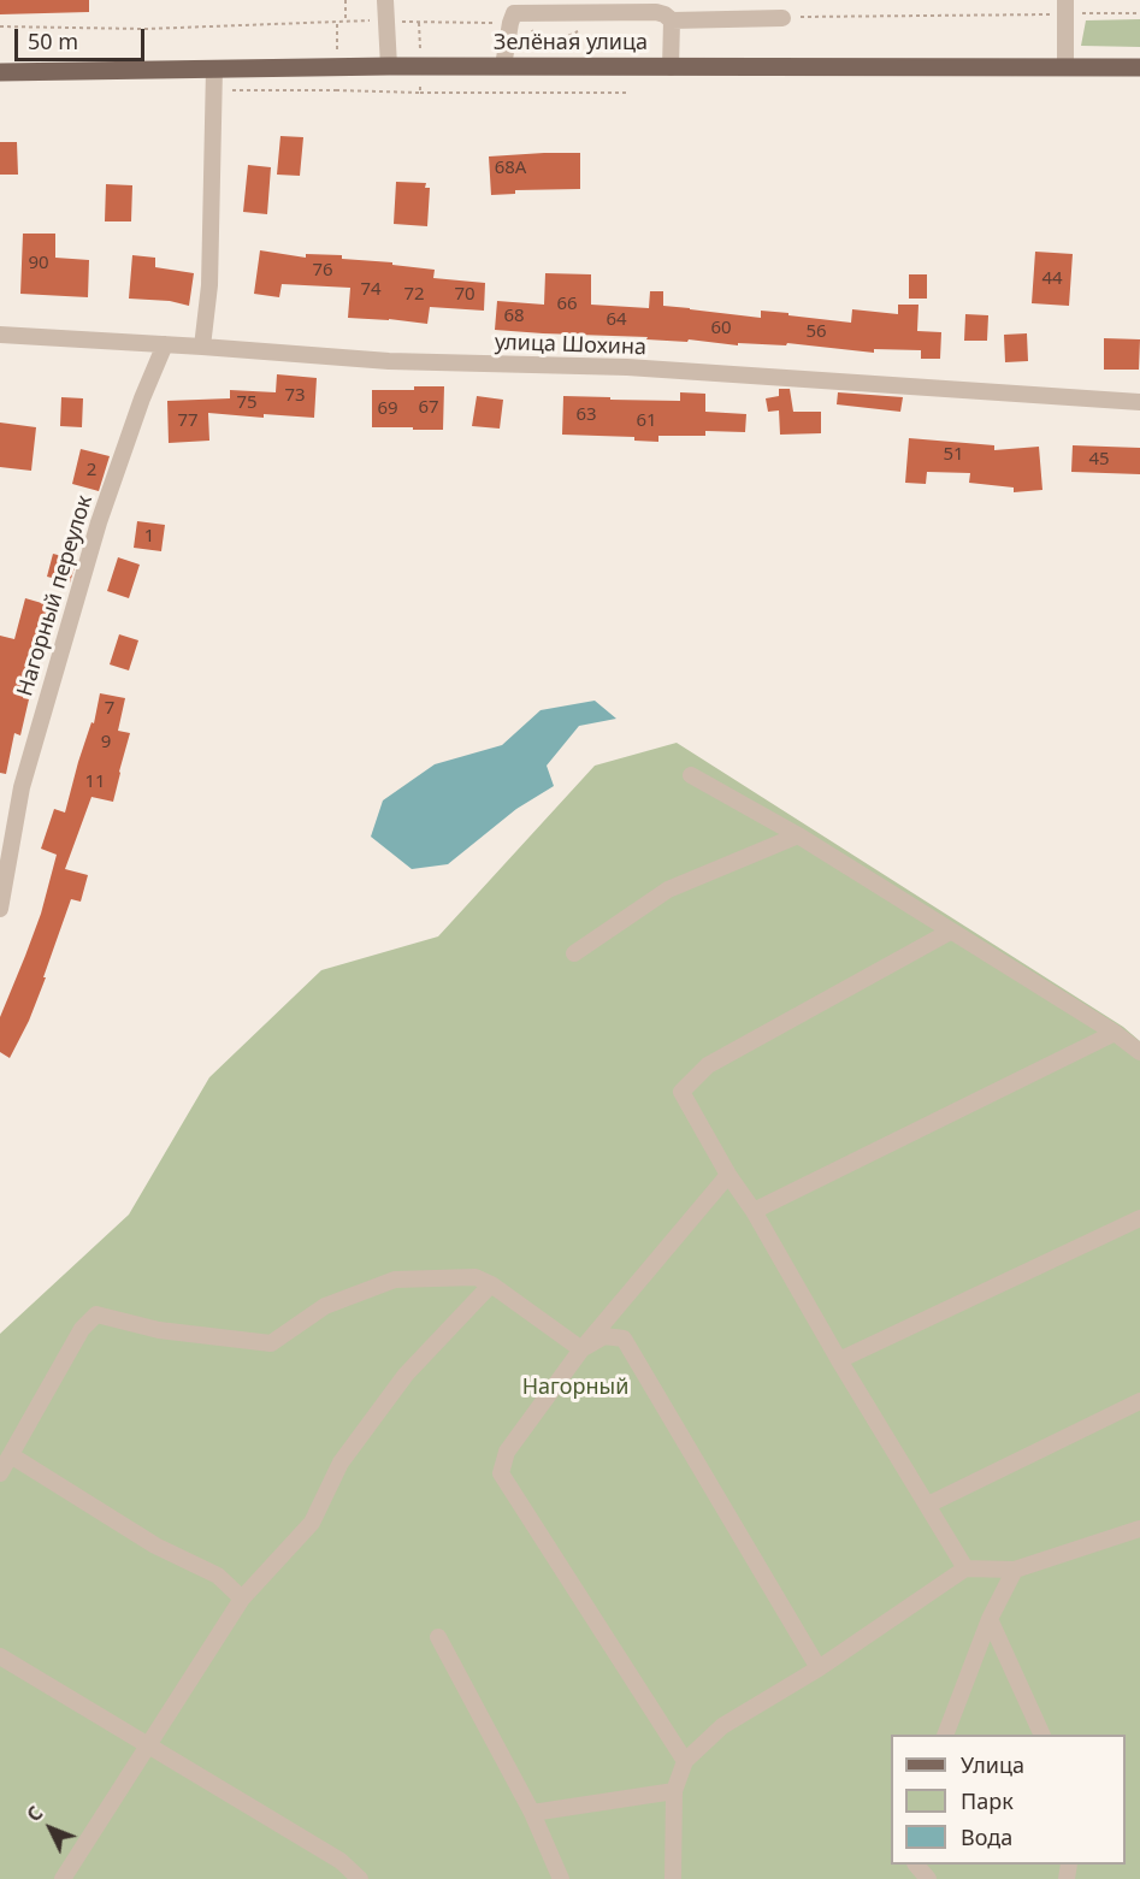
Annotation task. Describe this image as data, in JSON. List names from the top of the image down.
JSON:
{
  "streets": {
    "main road": ["Зелёная улица"],
    "street": ["улица Шохина", "Нагорный переулок"]
  },
  "crossings": [
    ["улица Шохина", "Нагорный переулок"]
  ],
  "parks": ["Нагорный"],
  "house_numbers": [
    "68А",
    "90",
    "76",
    "44",
    "74",
    "72",
    "70",
    "66",
    "68",
    "64",
    "60",
    "56",
    "73",
    "75",
    "67",
    "69",
    "63",
    "77",
    "61",
    "51",
    "45",
    "2",
    "1",
    "7",
    "9",
    "11"
  ],
  "legend": ["Улица", "Парк", "Вода"],
  "scale_bar": "50 m",
  "north": "top left"
}
